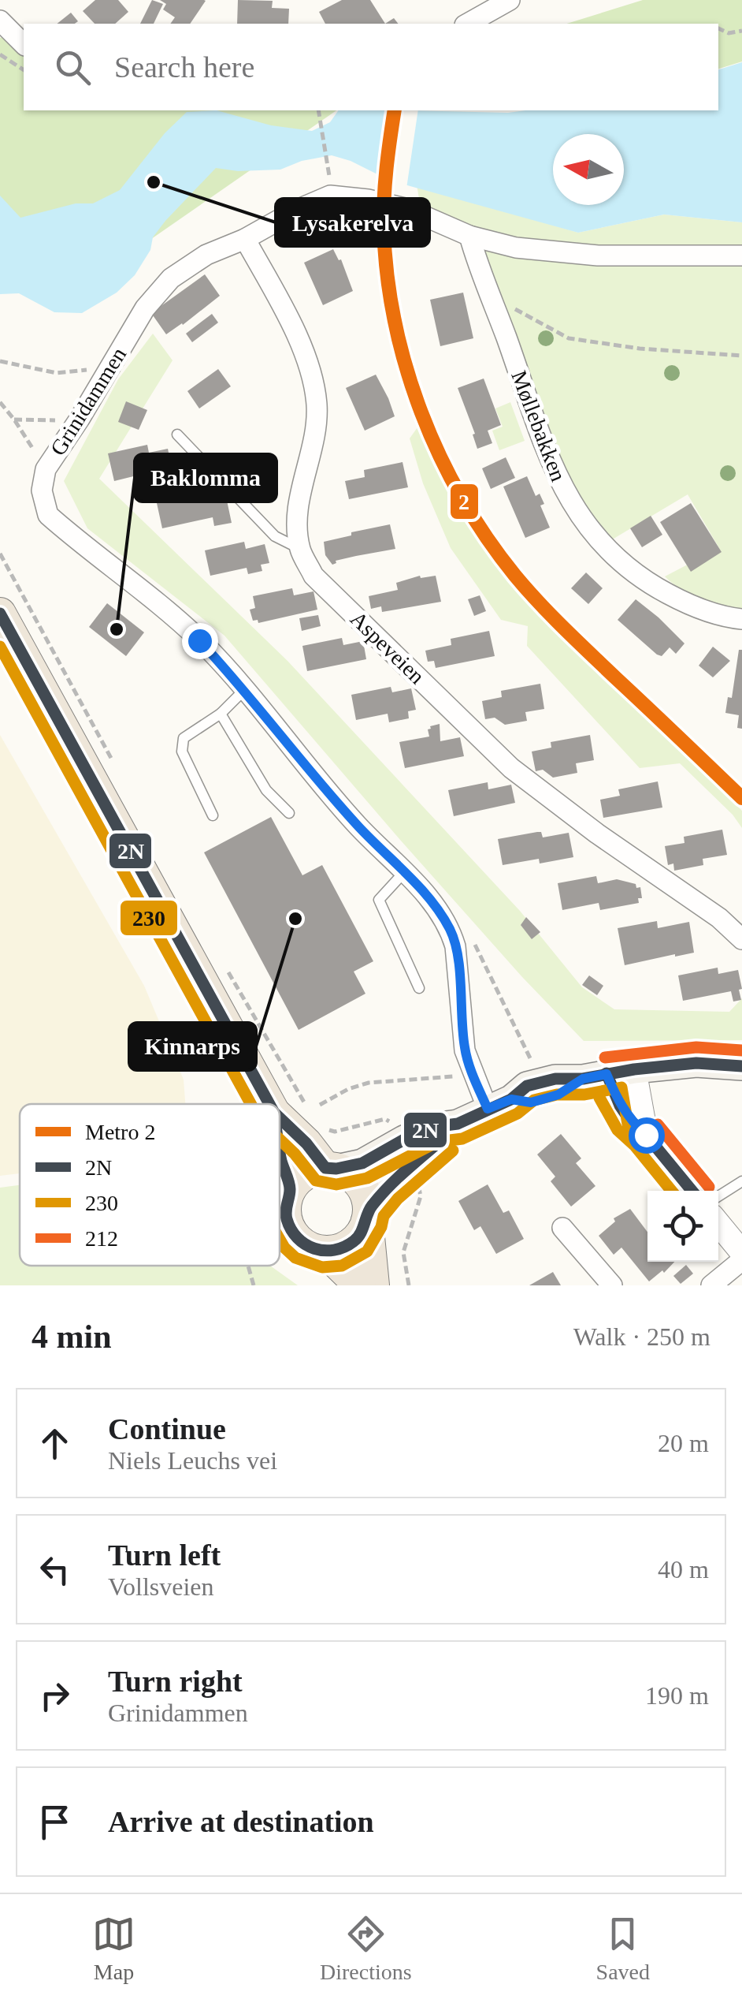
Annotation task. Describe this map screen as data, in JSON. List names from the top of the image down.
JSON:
{
  "streets": {
    "street": ["Grinidammen", "Møllebakken", "Aspeveien"]
  },
  "crossings": [
    ["Grinidammen", "Møllebakken"],
    ["Grinidammen", "Aspeveien"]
  ],
  "places": ["Lysakerelva", "Baklomma", "Kinnarps"],
  "lines": [
    "metro line 2",
    "transit line 2N",
    "transit line 230",
    "transit line 212"
  ],
  "legend": [
    "Metro 2",
    "2N",
    "230",
    "212"
  ],
  "north": "left",
  "page": {
    "search": "Search here",
    "heading": ["4 min", "Walk · 250 m"],
    "list": [
      ["Continue", "Niels Leuchs vei", "20 m"],
      ["Turn left", "Vollsveien", "40 m"],
      ["Turn right", "Grinidammen", "190 m"],
      "Arrive at destination"
    ],
    "nav": ["Map", "Directions", "Saved"]
  }
}
